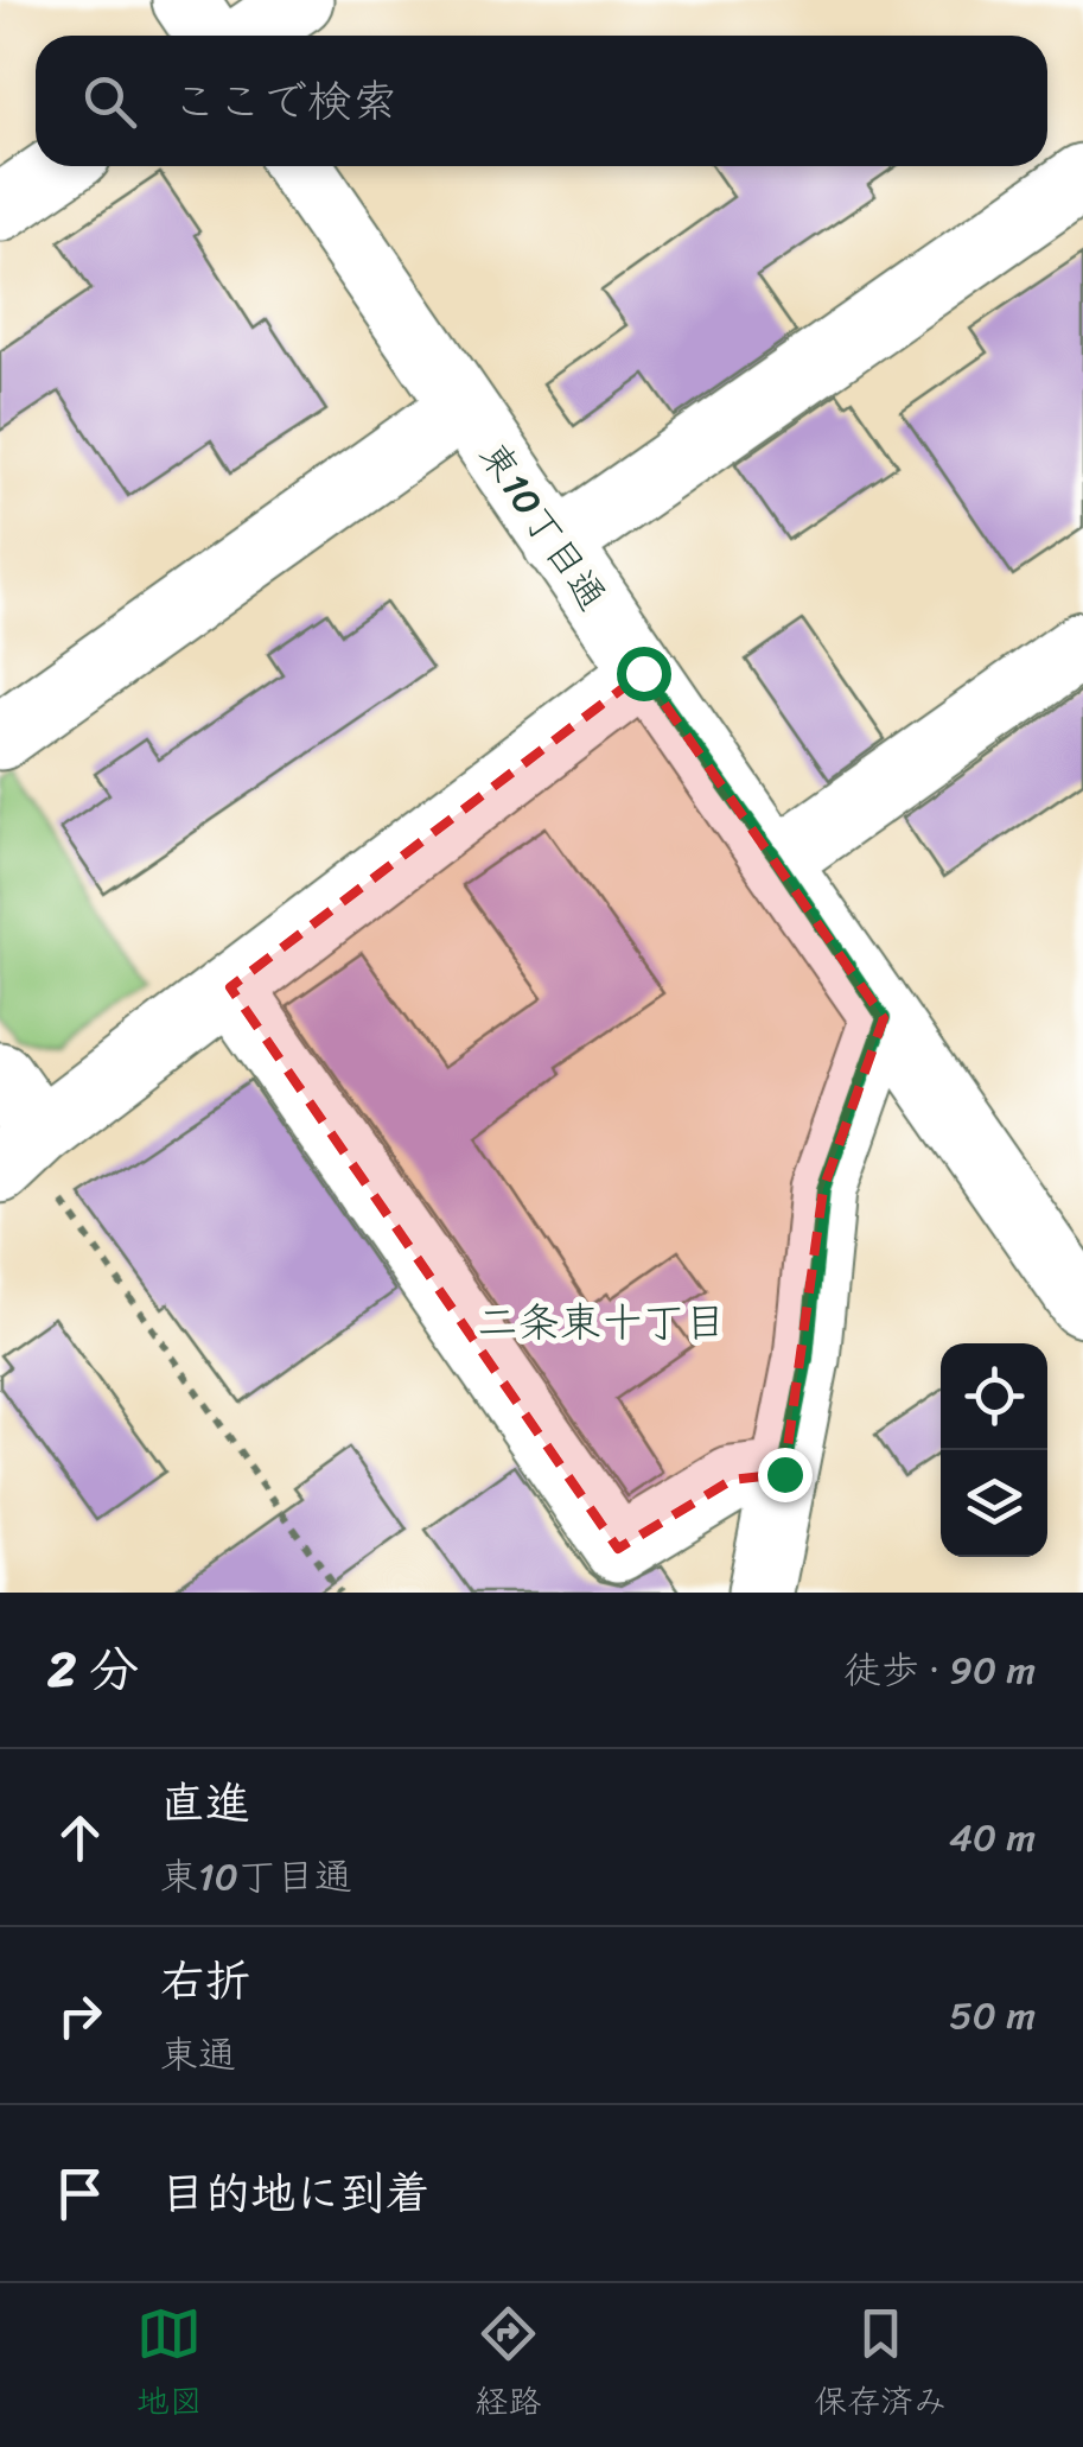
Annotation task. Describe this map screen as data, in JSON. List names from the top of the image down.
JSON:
{
  "streets": {
    "street": ["東10丁目通"]
  },
  "districts": ["二条東十丁目"],
  "page": {
    "search": "ここで検索",
    "heading": ["2 分", "徒歩 · 90 m"],
    "list": [
      ["直進", "東10丁目通", "40 m"],
      ["右折", "東通", "50 m"],
      "目的地に到着"
    ],
    "nav": ["地図", "経路", "保存済み"]
  }
}
